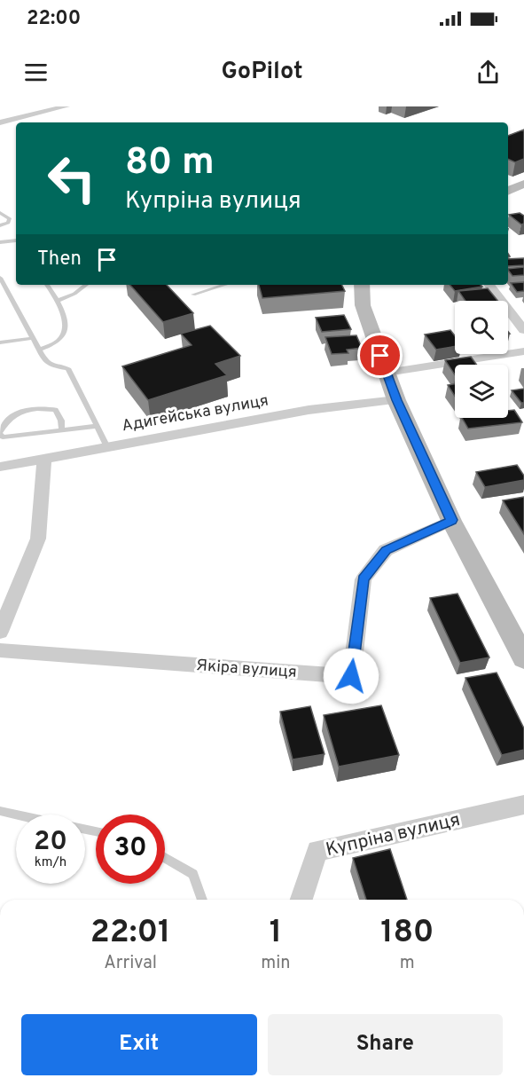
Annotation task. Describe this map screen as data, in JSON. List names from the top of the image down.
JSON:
{
  "streets": {
    "street": ["Адигейська вулиця", "Якіра вулиця", "Купріна вулиця"]
  },
  "page": {
    "status": "22:00",
    "header": "GoPilot",
    "turn": ["80 m", "Купріна вулиця"],
    "then": "Then",
    "speed": "20 km/h",
    "limit": "30",
    "eta": [
      "22:01",
      "Arrival",
      "1",
      "min",
      "180",
      "m"
    ],
    "buttons": ["Exit", "Share"]
  }
}
